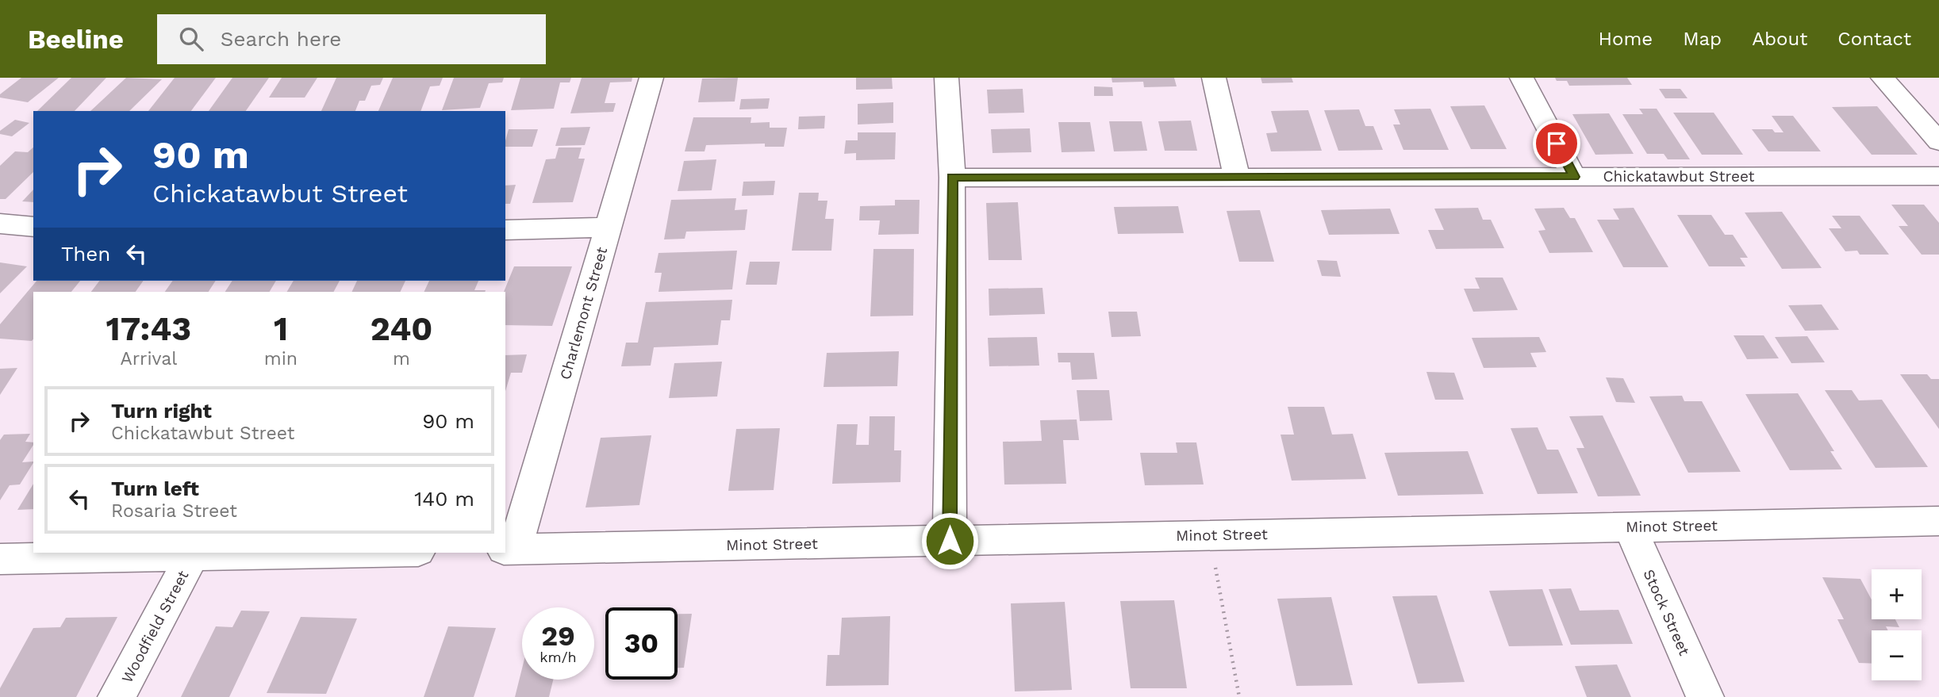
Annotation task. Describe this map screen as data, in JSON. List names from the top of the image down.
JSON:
{
  "streets": {
    "street": [
      "Chickatawbut Street",
      "Charlemont Street",
      "Minot Street",
      "Stock Street",
      "Woodfield Street"
    ]
  },
  "crossings": [
    ["Charlemont Street", "Minot Street"],
    ["Minot Street", "Stock Street"]
  ],
  "page": {
    "header": "Beeline",
    "search": "Search here",
    "nav": [
      "Home",
      "Map",
      "About",
      "Contact"
    ],
    "turn": ["90 m", "Chickatawbut Street"],
    "then": "Then",
    "eta": [
      "17:43",
      "Arrival",
      "1",
      "min",
      "240",
      "m"
    ],
    "list": [
      {
        "name": "Turn right",
        "note": "Chickatawbut Street",
        "value": "90 m"
      },
      {
        "name": "Turn left",
        "note": "Rosaria Street",
        "value": "140 m"
      }
    ],
    "map_buttons": ["+", "−"],
    "speed": "29 km/h",
    "limit": "30"
  }
}
